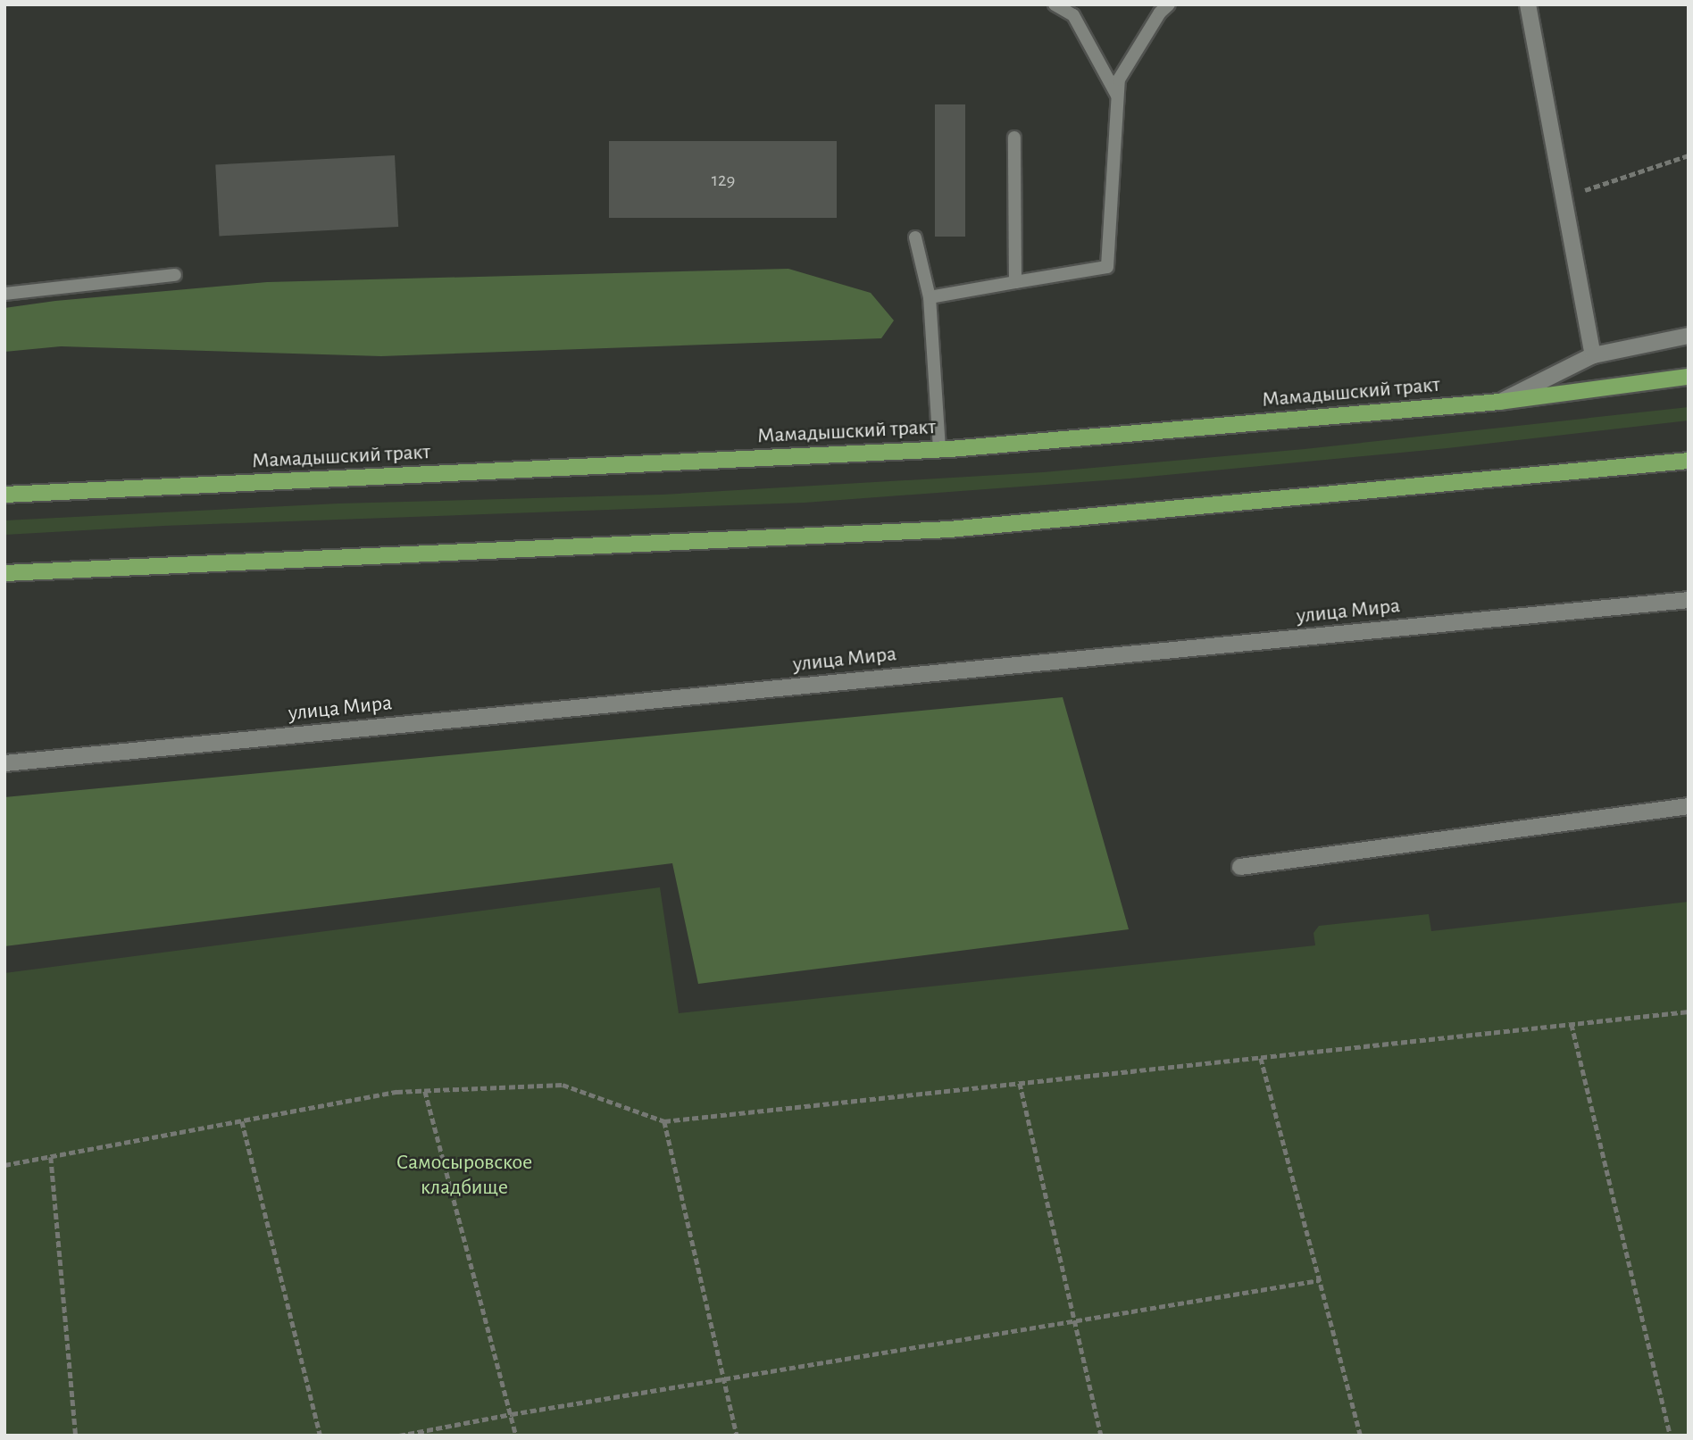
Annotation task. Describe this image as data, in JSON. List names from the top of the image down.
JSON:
{
  "streets": {
    "main road": ["Мамадышский тракт"],
    "street": ["улица Мира"]
  },
  "parks": ["Самосыровское кладбище"],
  "house_numbers": ["129"]
}
